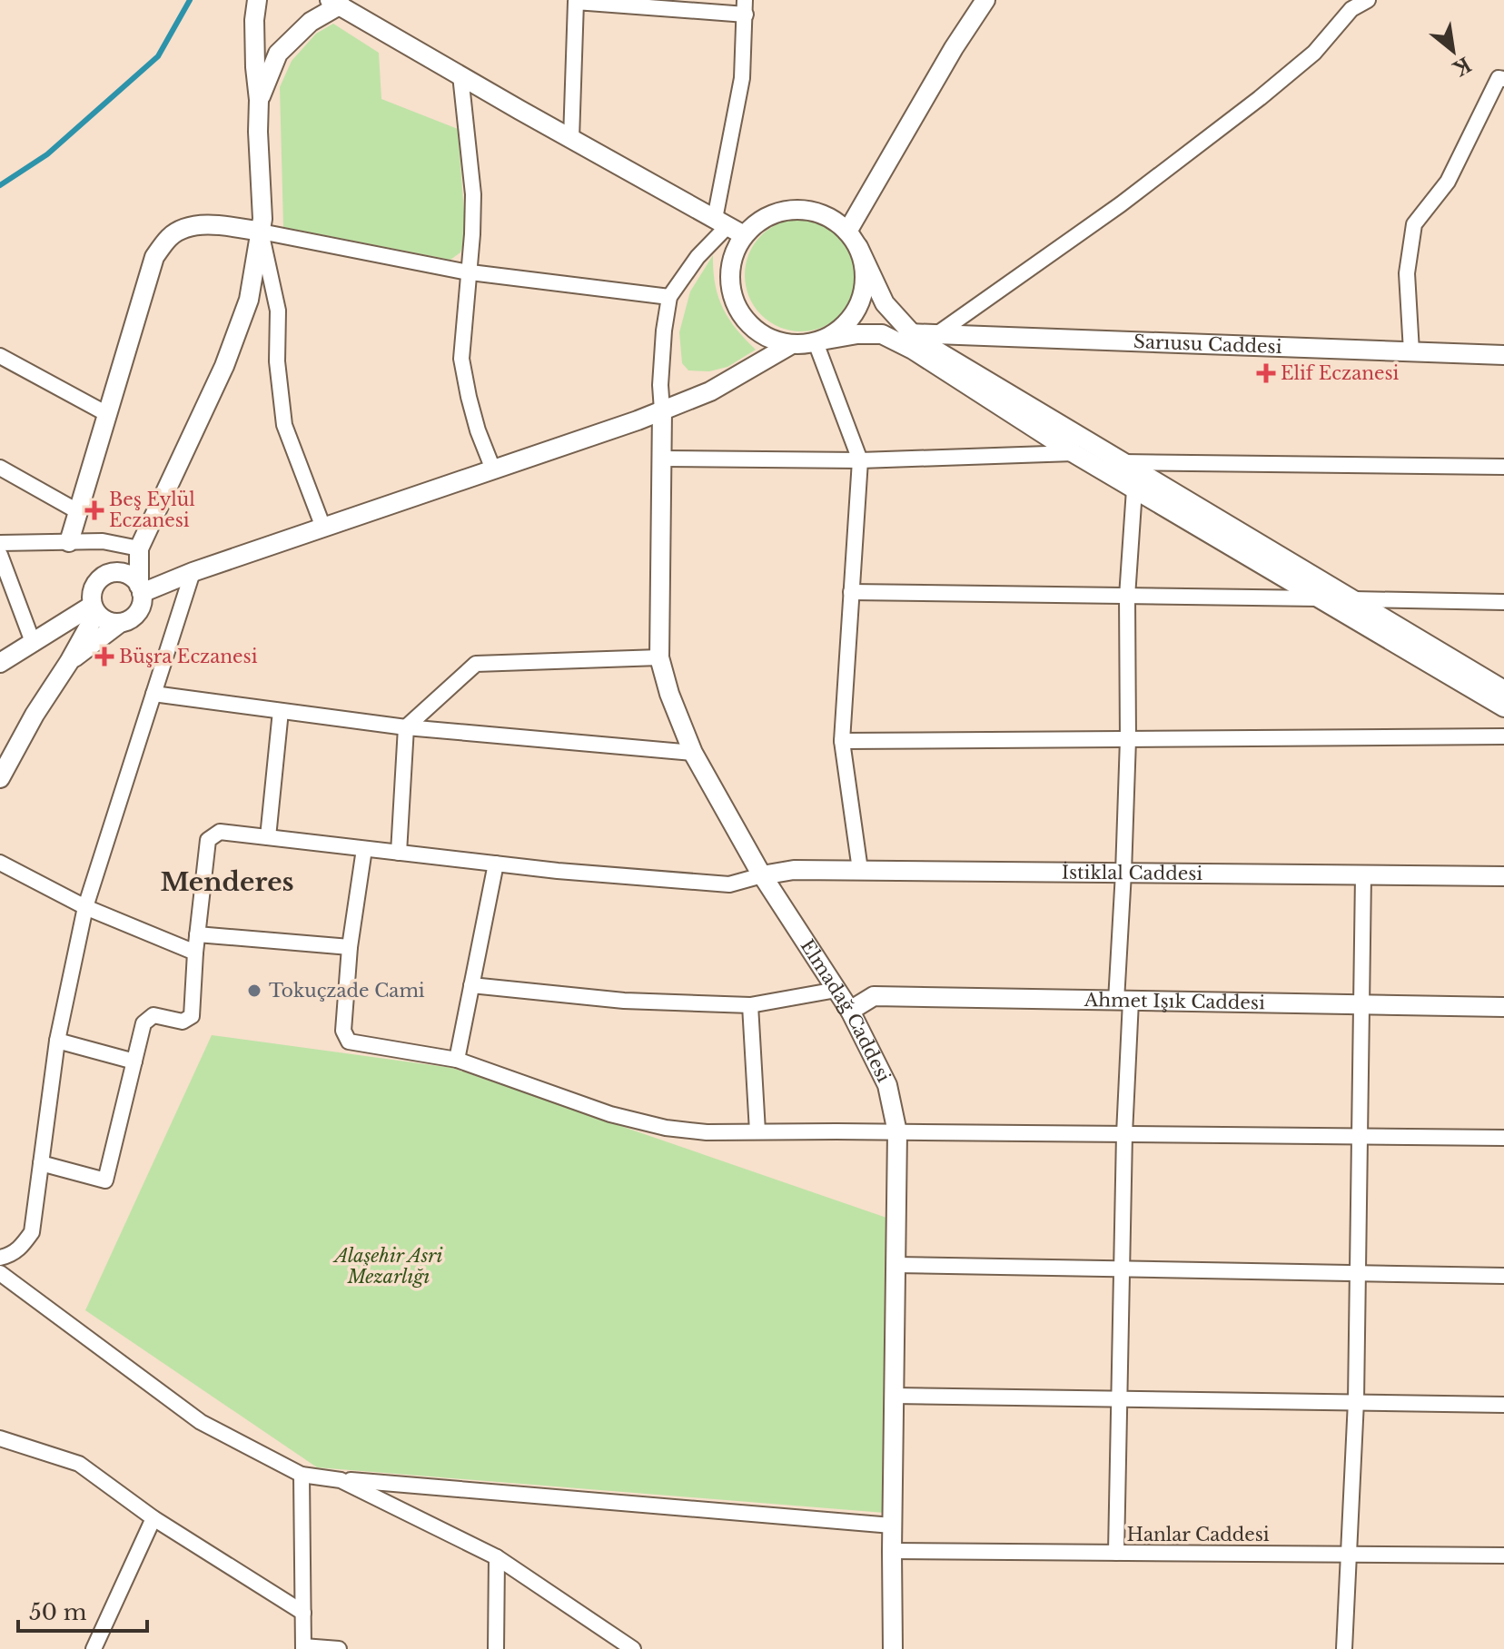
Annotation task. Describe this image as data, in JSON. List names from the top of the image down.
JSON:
{
  "streets": {
    "street": [
      "Sarıusu Caddesi",
      "İstiklal Caddesi",
      "Ahmet Işık Caddesi",
      "Elmadağ Caddesi",
      "Hanlar Caddesi"
    ]
  },
  "crossings": [
    ["İstiklal Caddesi", "Elmadağ Caddesi"],
    ["Ahmet Işık Caddesi", "Elmadağ Caddesi"],
    ["Elmadağ Caddesi", "Hanlar Caddesi"]
  ],
  "districts": ["Menderes"],
  "parks": ["Alaşehir Asri Mezarlığı"],
  "places": {
    "health": ["Elif Eczanesi", "Beş Eylül Eczanesi", "Büşra Eczanesi"],
    "other": ["Tokuçzade Cami"]
  },
  "scale_bar": "50 m",
  "north": "bottom right"
}
